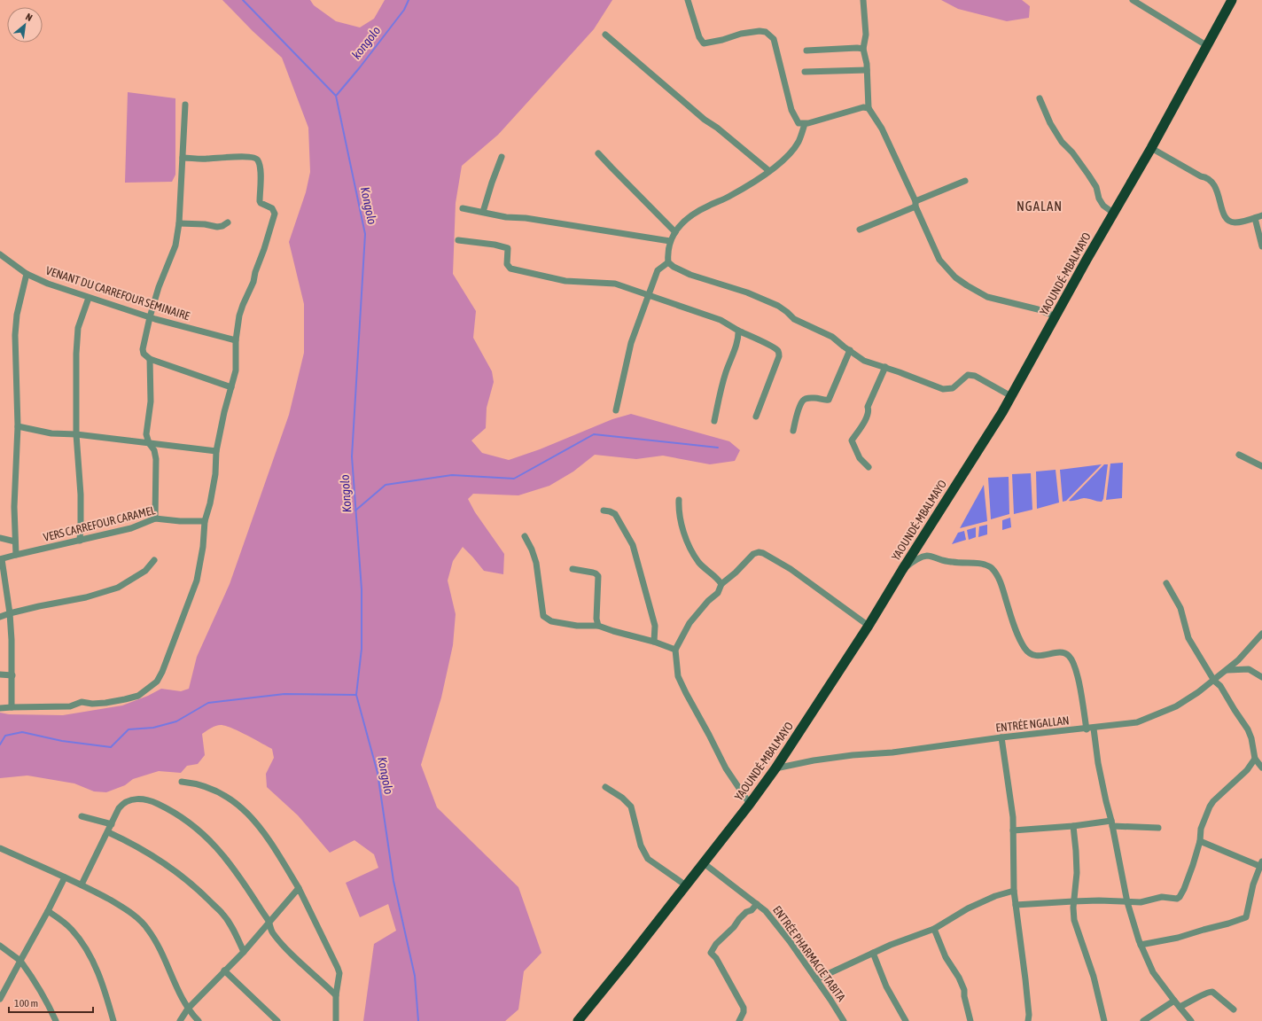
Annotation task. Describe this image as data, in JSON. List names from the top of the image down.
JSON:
{
  "streets": {
    "highway": ["YAOUNDÉ-MBALMAYO"],
    "street": [
      "VENANT DU CARREFOUR SEMINAIRE",
      "VERS CARREFOUR CARAMEL",
      "ENTRÉE NGALLAN",
      "ENTRÉE PHARMACIE TABITA"
    ]
  },
  "crossings": [
    ["YAOUNDÉ-MBALMAYO", "ENTRÉE NGALLAN"],
    ["YAOUNDÉ-MBALMAYO", "ENTRÉE PHARMACIE TABITA"]
  ],
  "districts": ["NGALAN"],
  "water": ["kongolo", "Kongolo"],
  "scale_bar": "100 m",
  "north": "top right"
}
